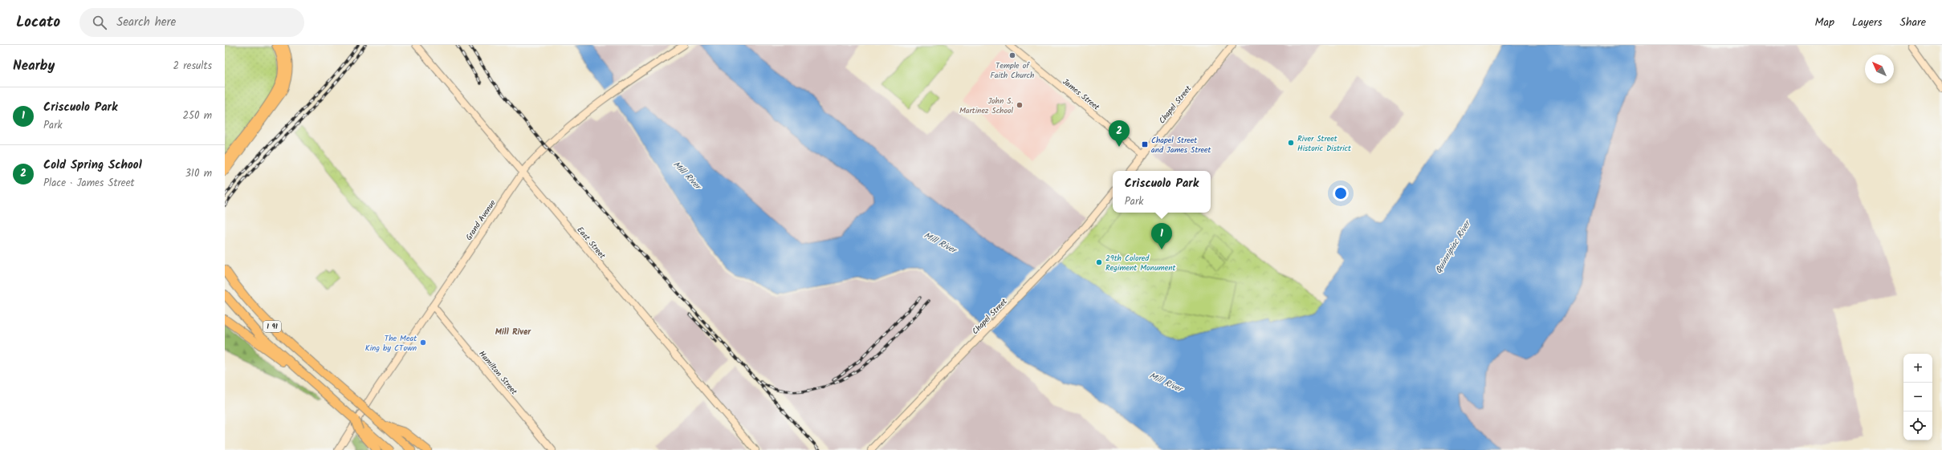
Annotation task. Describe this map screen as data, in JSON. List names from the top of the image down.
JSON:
{
  "streets": {
    "highway": ["I 91"],
    "main road": [
      "James Street",
      "Chapel Street",
      "Grand Avenue",
      "East Street",
      "Hamilton Street"
    ]
  },
  "crossings": [
    ["James Street", "Chapel Street"],
    ["Grand Avenue", "East Street"],
    ["Grand Avenue", "Hamilton Street"]
  ],
  "districts": ["Mill River"],
  "water": ["Mill River", "Quinnipiac River"],
  "places": {
    "other": [
      "Temple of Faith Church",
      "John S. Martinez School",
      "River Street Historic District",
      "29th Colored Regiment Monument",
      "The Meat King by CTown"
    ],
    "transit": ["Chapel Street and James Street"]
  },
  "north": "top left",
  "page": {
    "header": "Locato",
    "search": "Search here",
    "nav": ["Map", "Layers", "Share"],
    "heading": ["Nearby", "2 results"],
    "list": [
      {
        "mark": "1",
        "name": "Criscuolo Park",
        "note": "Park",
        "value": "250 m"
      },
      {
        "mark": "2",
        "name": "Cold Spring School",
        "note": "Place · James Street",
        "value": "310 m"
      }
    ],
    "pins": ["2", "1"],
    "popup": ["Criscuolo Park", "Park"],
    "map_buttons": ["+", "−"]
  }
}
